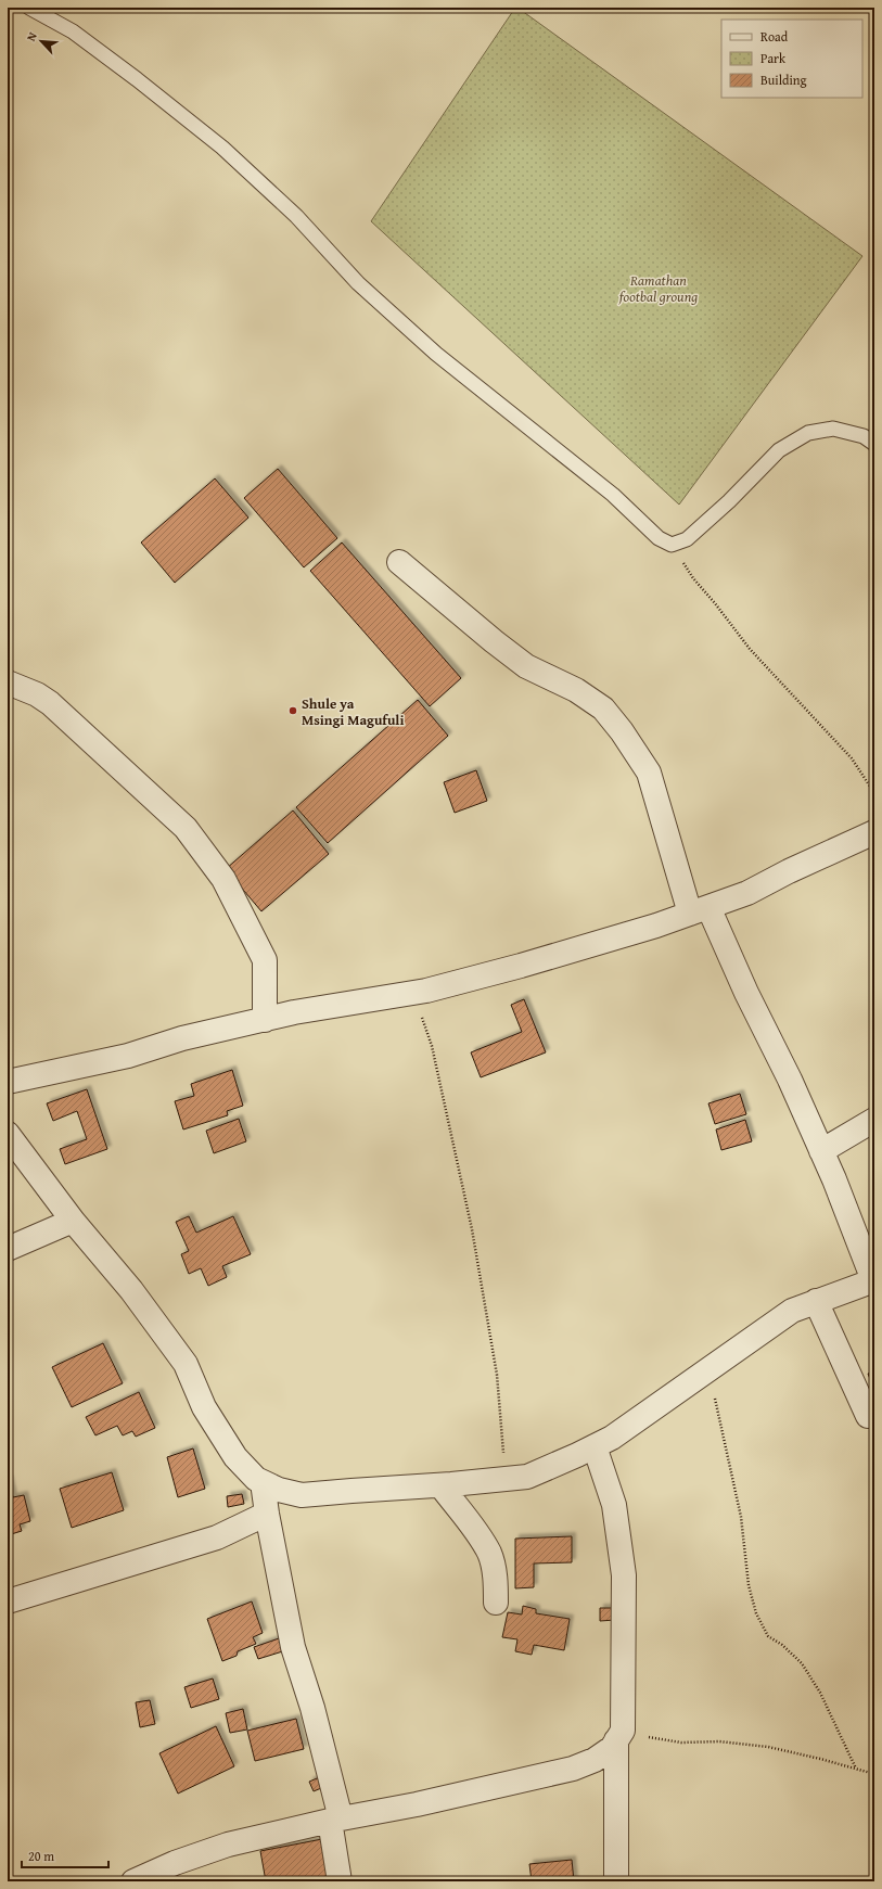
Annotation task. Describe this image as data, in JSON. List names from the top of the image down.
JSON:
{
  "parks": ["Ramathan footbal groung"],
  "places": ["Shule ya Msingi Magufuli"],
  "legend": ["Road", "Park", "Building"],
  "scale_bar": "20 m",
  "north": "top left"
}
